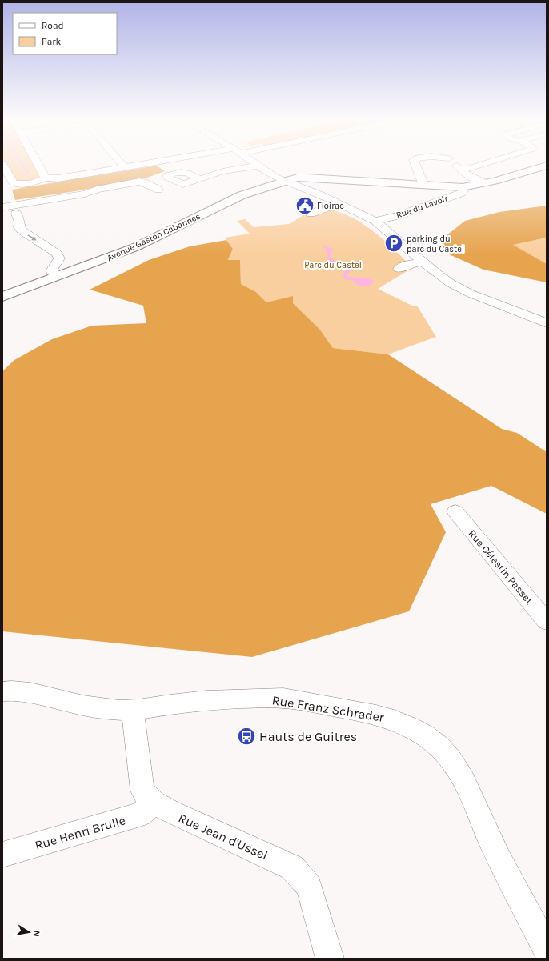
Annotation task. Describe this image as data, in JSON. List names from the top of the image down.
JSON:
{
  "streets": {
    "main road": ["Avenue Gaston Cabannes"],
    "street": [
      "Rue du Lavoir",
      "Rue Célestin Passet",
      "Rue Franz Schrader",
      "Rue Henri Brulle",
      "Rue Jean d'Ussel"
    ]
  },
  "crossings": [
    ["Rue du Lavoir", "Avenue Gaston Cabannes"],
    ["Rue Franz Schrader", "Rue Jean d'Ussel"],
    ["Rue Henri Brulle", "Rue Jean d'Ussel"]
  ],
  "parks": ["Parc du Castel"],
  "places": {
    "public building": ["Floirac"],
    "parking": ["parking du parc du Castel"],
    "bus stop": ["Hauts de Guitres"]
  },
  "legend": ["Road", "Park"],
  "north": "right"
}
